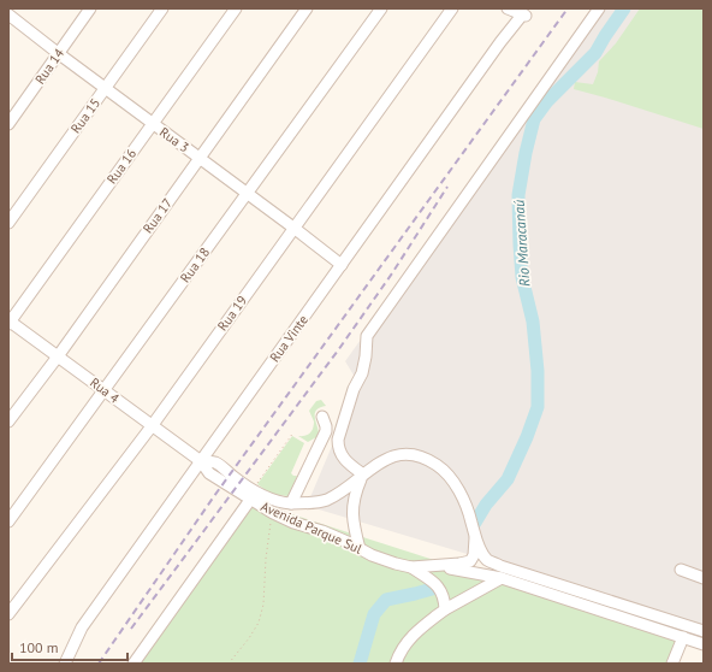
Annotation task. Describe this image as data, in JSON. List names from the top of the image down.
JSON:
{
  "streets": {
    "street": [
      "Rua 14",
      "Rua 15",
      "Rua 3",
      "Rua 16",
      "Rua 17",
      "Rua 18",
      "Rua 19",
      "Rua Vinte",
      "Rua 4",
      "Avenida Parque Sul"
    ]
  },
  "crossings": [
    ["Rua 14", "Rua 3"],
    ["Rua 15", "Rua 3"],
    ["Rua 3", "Rua 16"],
    ["Rua 3", "Rua 17"],
    ["Rua 3", "Rua 18"],
    ["Rua 3", "Rua 19"],
    ["Rua 3", "Rua Vinte"],
    ["Rua 16", "Rua 4"],
    ["Rua 17", "Rua 4"],
    ["Rua 18", "Rua 4"],
    ["Rua 19", "Rua 4"],
    ["Rua Vinte", "Rua 4"],
    ["Rua Vinte", "Avenida Parque Sul"],
    ["Rua 4", "Avenida Parque Sul"]
  ],
  "water": ["Rio Maracanaú"],
  "scale_bar": "100 m"
}
